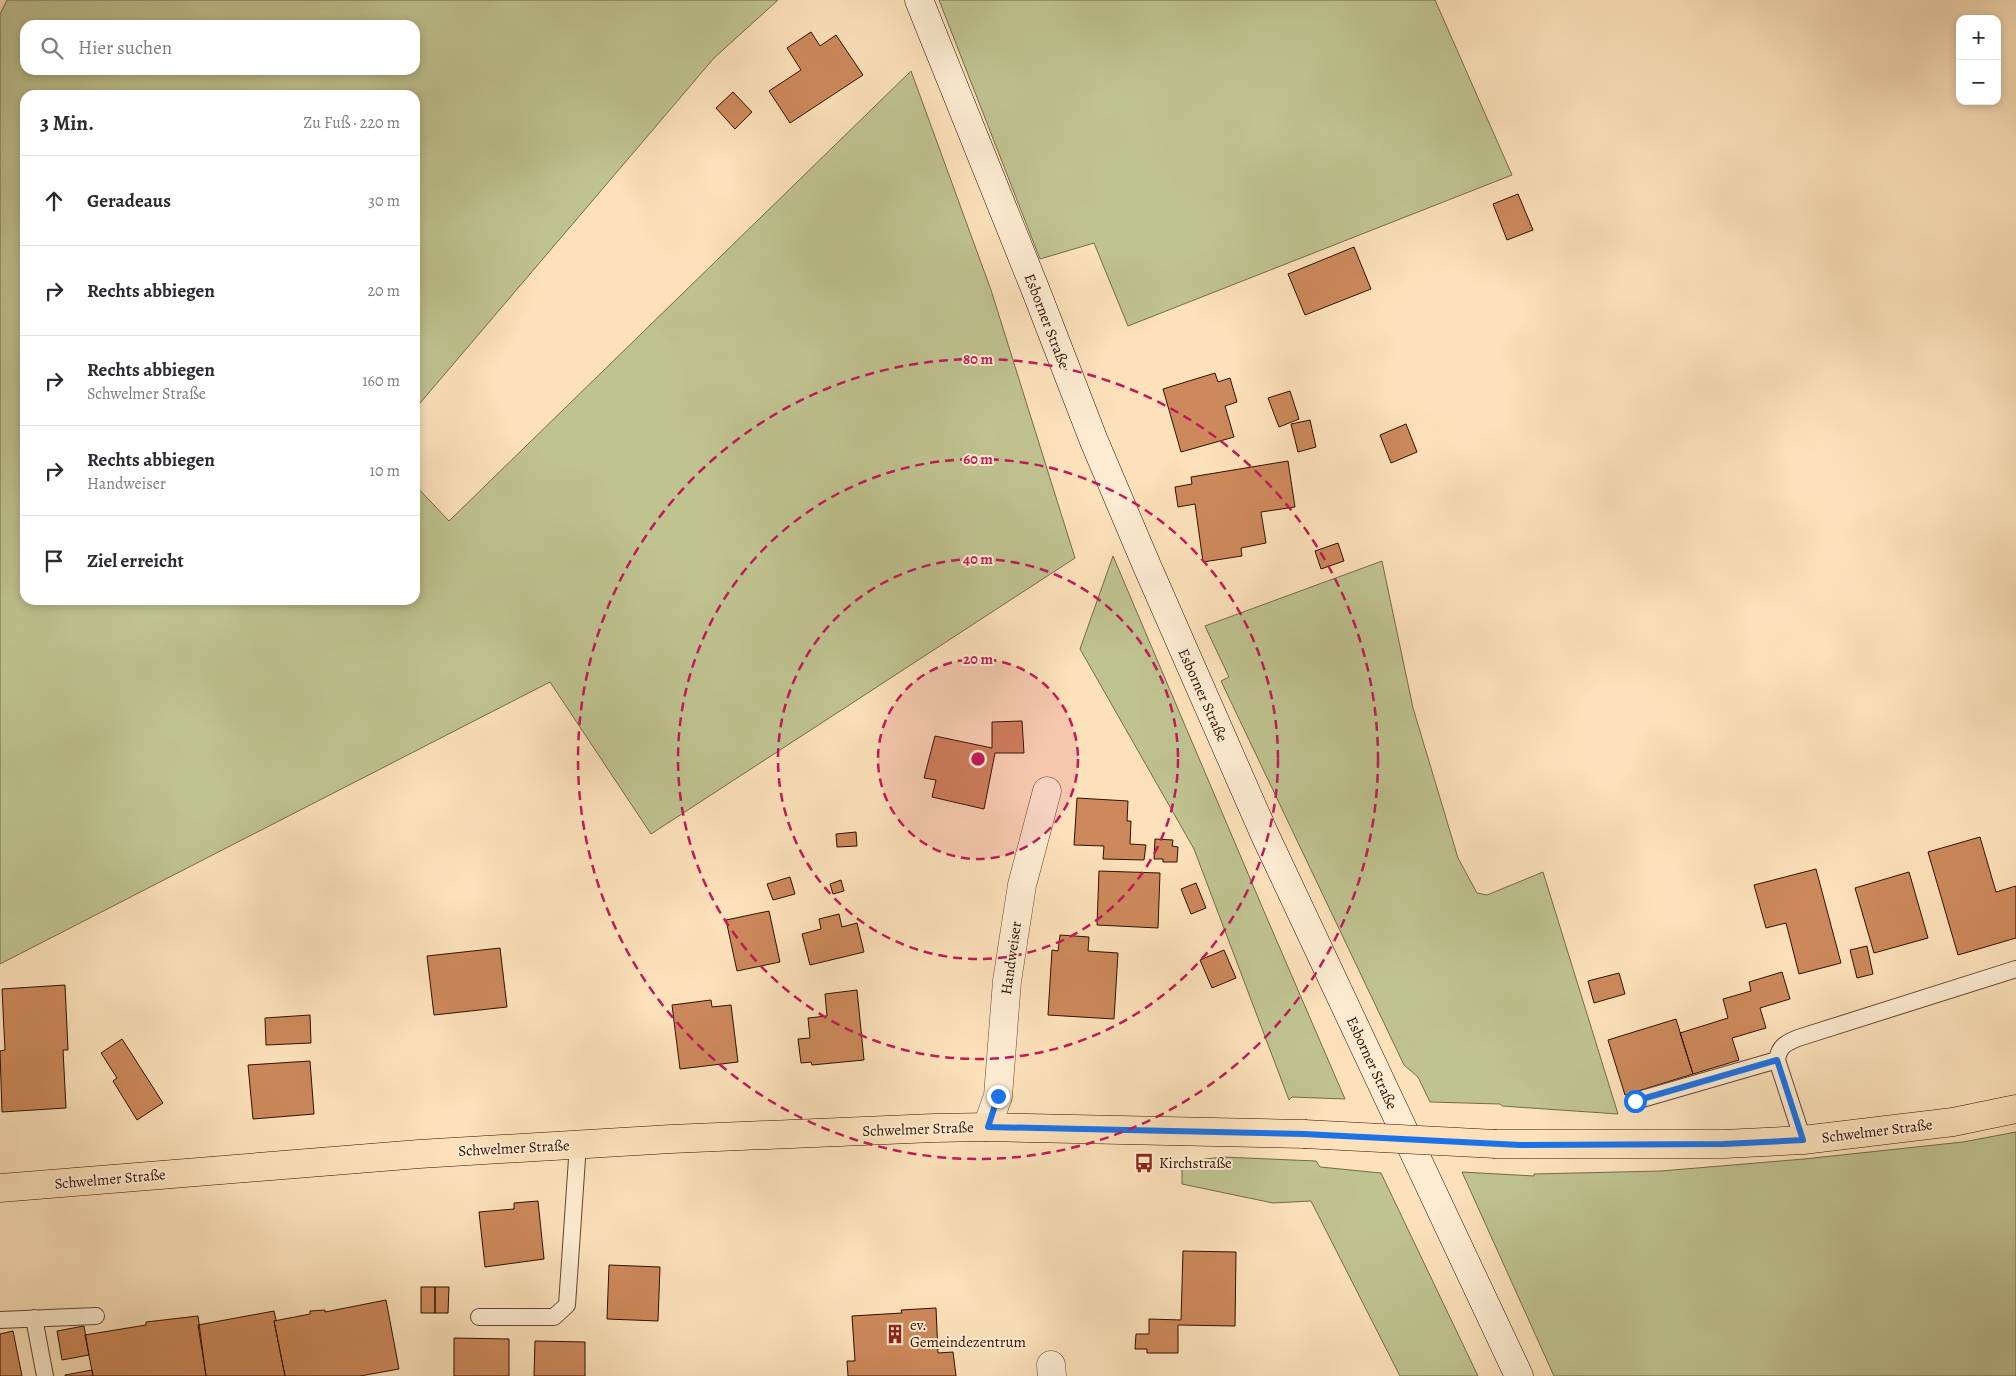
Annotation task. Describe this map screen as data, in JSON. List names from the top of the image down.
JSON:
{
  "streets": {
    "main road": ["Esborner Straße", "Handweiser", "Schwelmer Straße"]
  },
  "crossings": [
    ["Handweiser", "Schwelmer Straße"]
  ],
  "places": {
    "bus stop": ["Kirchstraße"],
    "building": ["ev. Gemeindezentrum"]
  },
  "page": {
    "map_buttons": ["+", "−"],
    "search": "Hier suchen",
    "heading": ["3 Min.", "Zu Fuß · 220 m"],
    "list": [
      ["Geradeaus", "30 m"],
      ["Rechts abbiegen", "20 m"],
      ["Rechts abbiegen", "Schwelmer Straße", "160 m"],
      ["Rechts abbiegen", "Handweiser", "10 m"],
      "Ziel erreicht"
    ]
  },
  "rings": [
    "80 m",
    "60 m",
    "40 m",
    "20 m"
  ]
}
